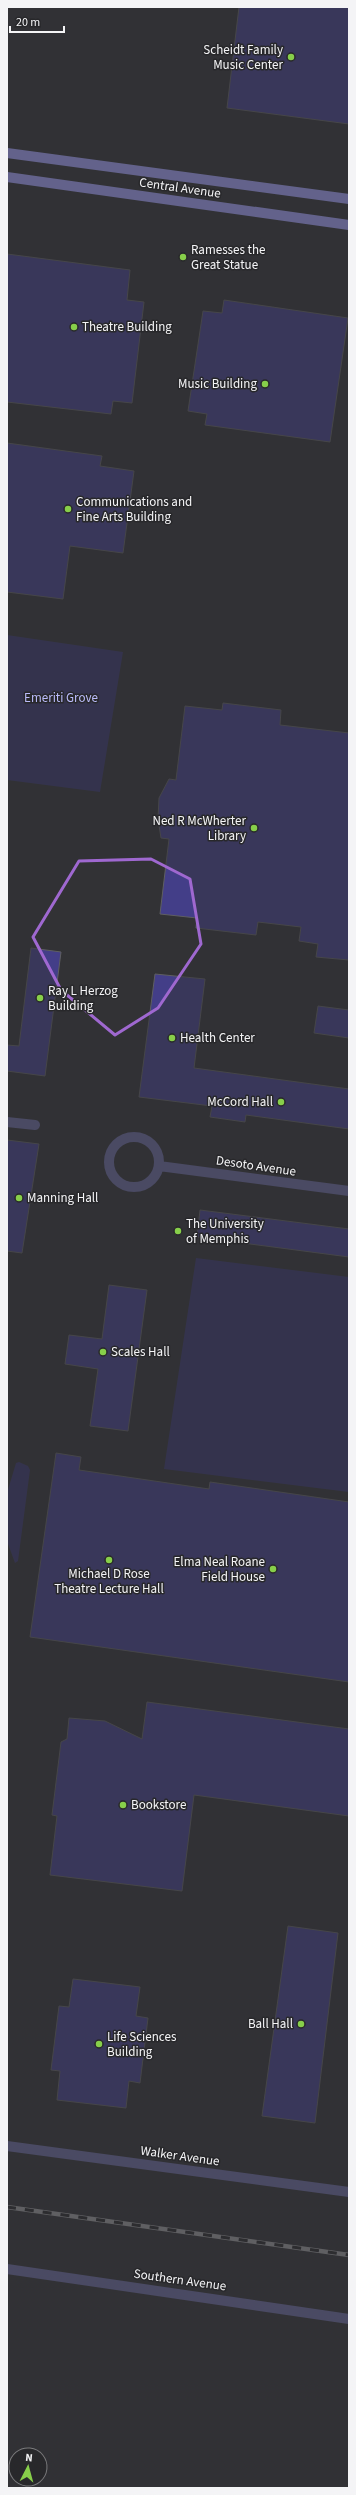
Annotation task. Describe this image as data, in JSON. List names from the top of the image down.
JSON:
{
  "streets": {
    "main road": ["Central Avenue"],
    "street": ["Desoto Avenue", "Walker Avenue", "Southern Avenue"]
  },
  "parks": ["Emeriti Grove"],
  "places": [
    "Scheidt Family Music Center",
    "Ramesses the Great Statue",
    "Theatre Building",
    "Music Building",
    "Communications and Fine Arts Building",
    "Ned R McWherter Library",
    "Ray L Herzog Building",
    "Health Center",
    "McCord Hall",
    "Manning Hall",
    "The University of Memphis",
    "Scales Hall",
    "Michael D Rose Theatre Lecture Hall",
    "Elma Neal Roane Field House",
    "Bookstore",
    "Ball Hall",
    "Life Sciences Building"
  ],
  "scale_bar": "20 m",
  "north": "top"
}
